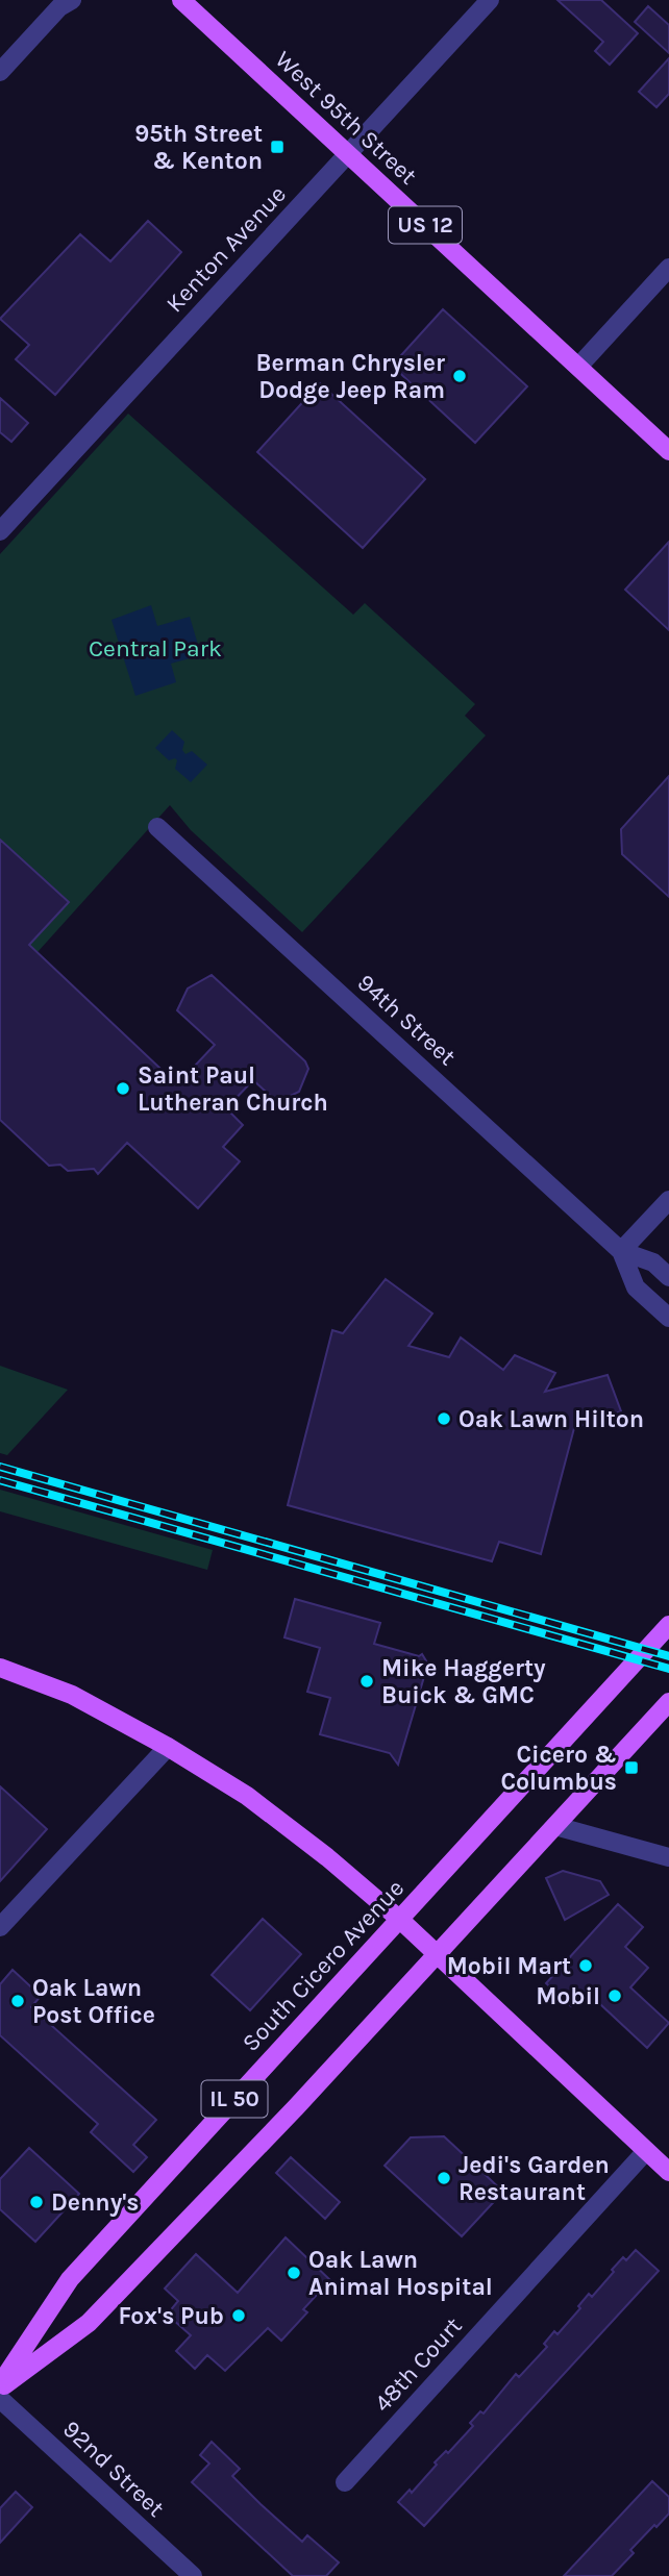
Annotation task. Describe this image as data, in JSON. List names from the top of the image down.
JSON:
{
  "streets": {
    "main road": [
      "West 95th Street",
      "US 12",
      "South Cicero Avenue",
      "IL 50"
    ],
    "street": [
      "Kenton Avenue",
      "94th Street",
      "48th Court",
      "92nd Street"
    ]
  },
  "crossings": [
    ["West 95th Street", "Kenton Avenue"]
  ],
  "parks": ["Central Park"],
  "places": {
    "transit": ["95th Street & Kenton", "Cicero & Columbus"],
    "other": [
      "Berman Chrysler Dodge Jeep Ram",
      "Saint Paul Lutheran Church",
      "Oak Lawn Hilton",
      "Mike Haggerty Buick & GMC",
      "Mobil Mart",
      "Mobil",
      "Oak Lawn Post Office",
      "Jedi's Garden Restaurant",
      "Denny's",
      "Oak Lawn Animal Hospital",
      "Fox's Pub"
    ]
  }
}
